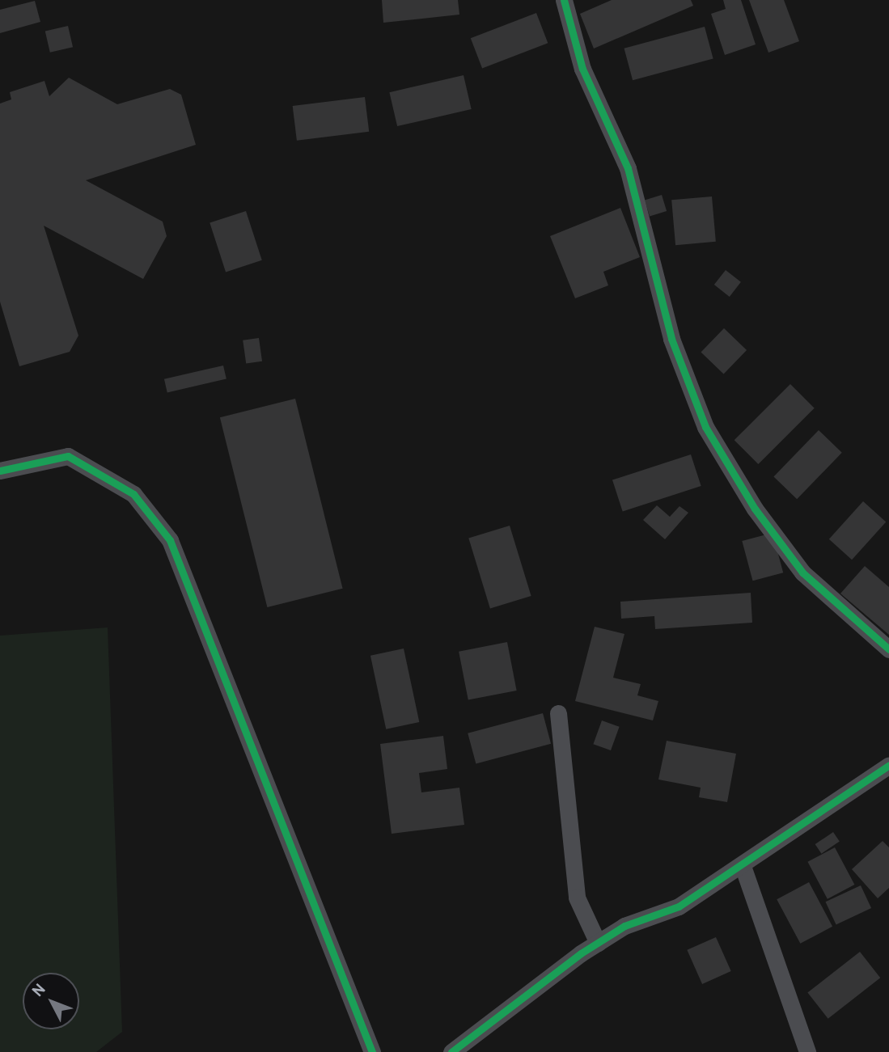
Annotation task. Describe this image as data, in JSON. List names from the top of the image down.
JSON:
{
  "north": "top left"
}
